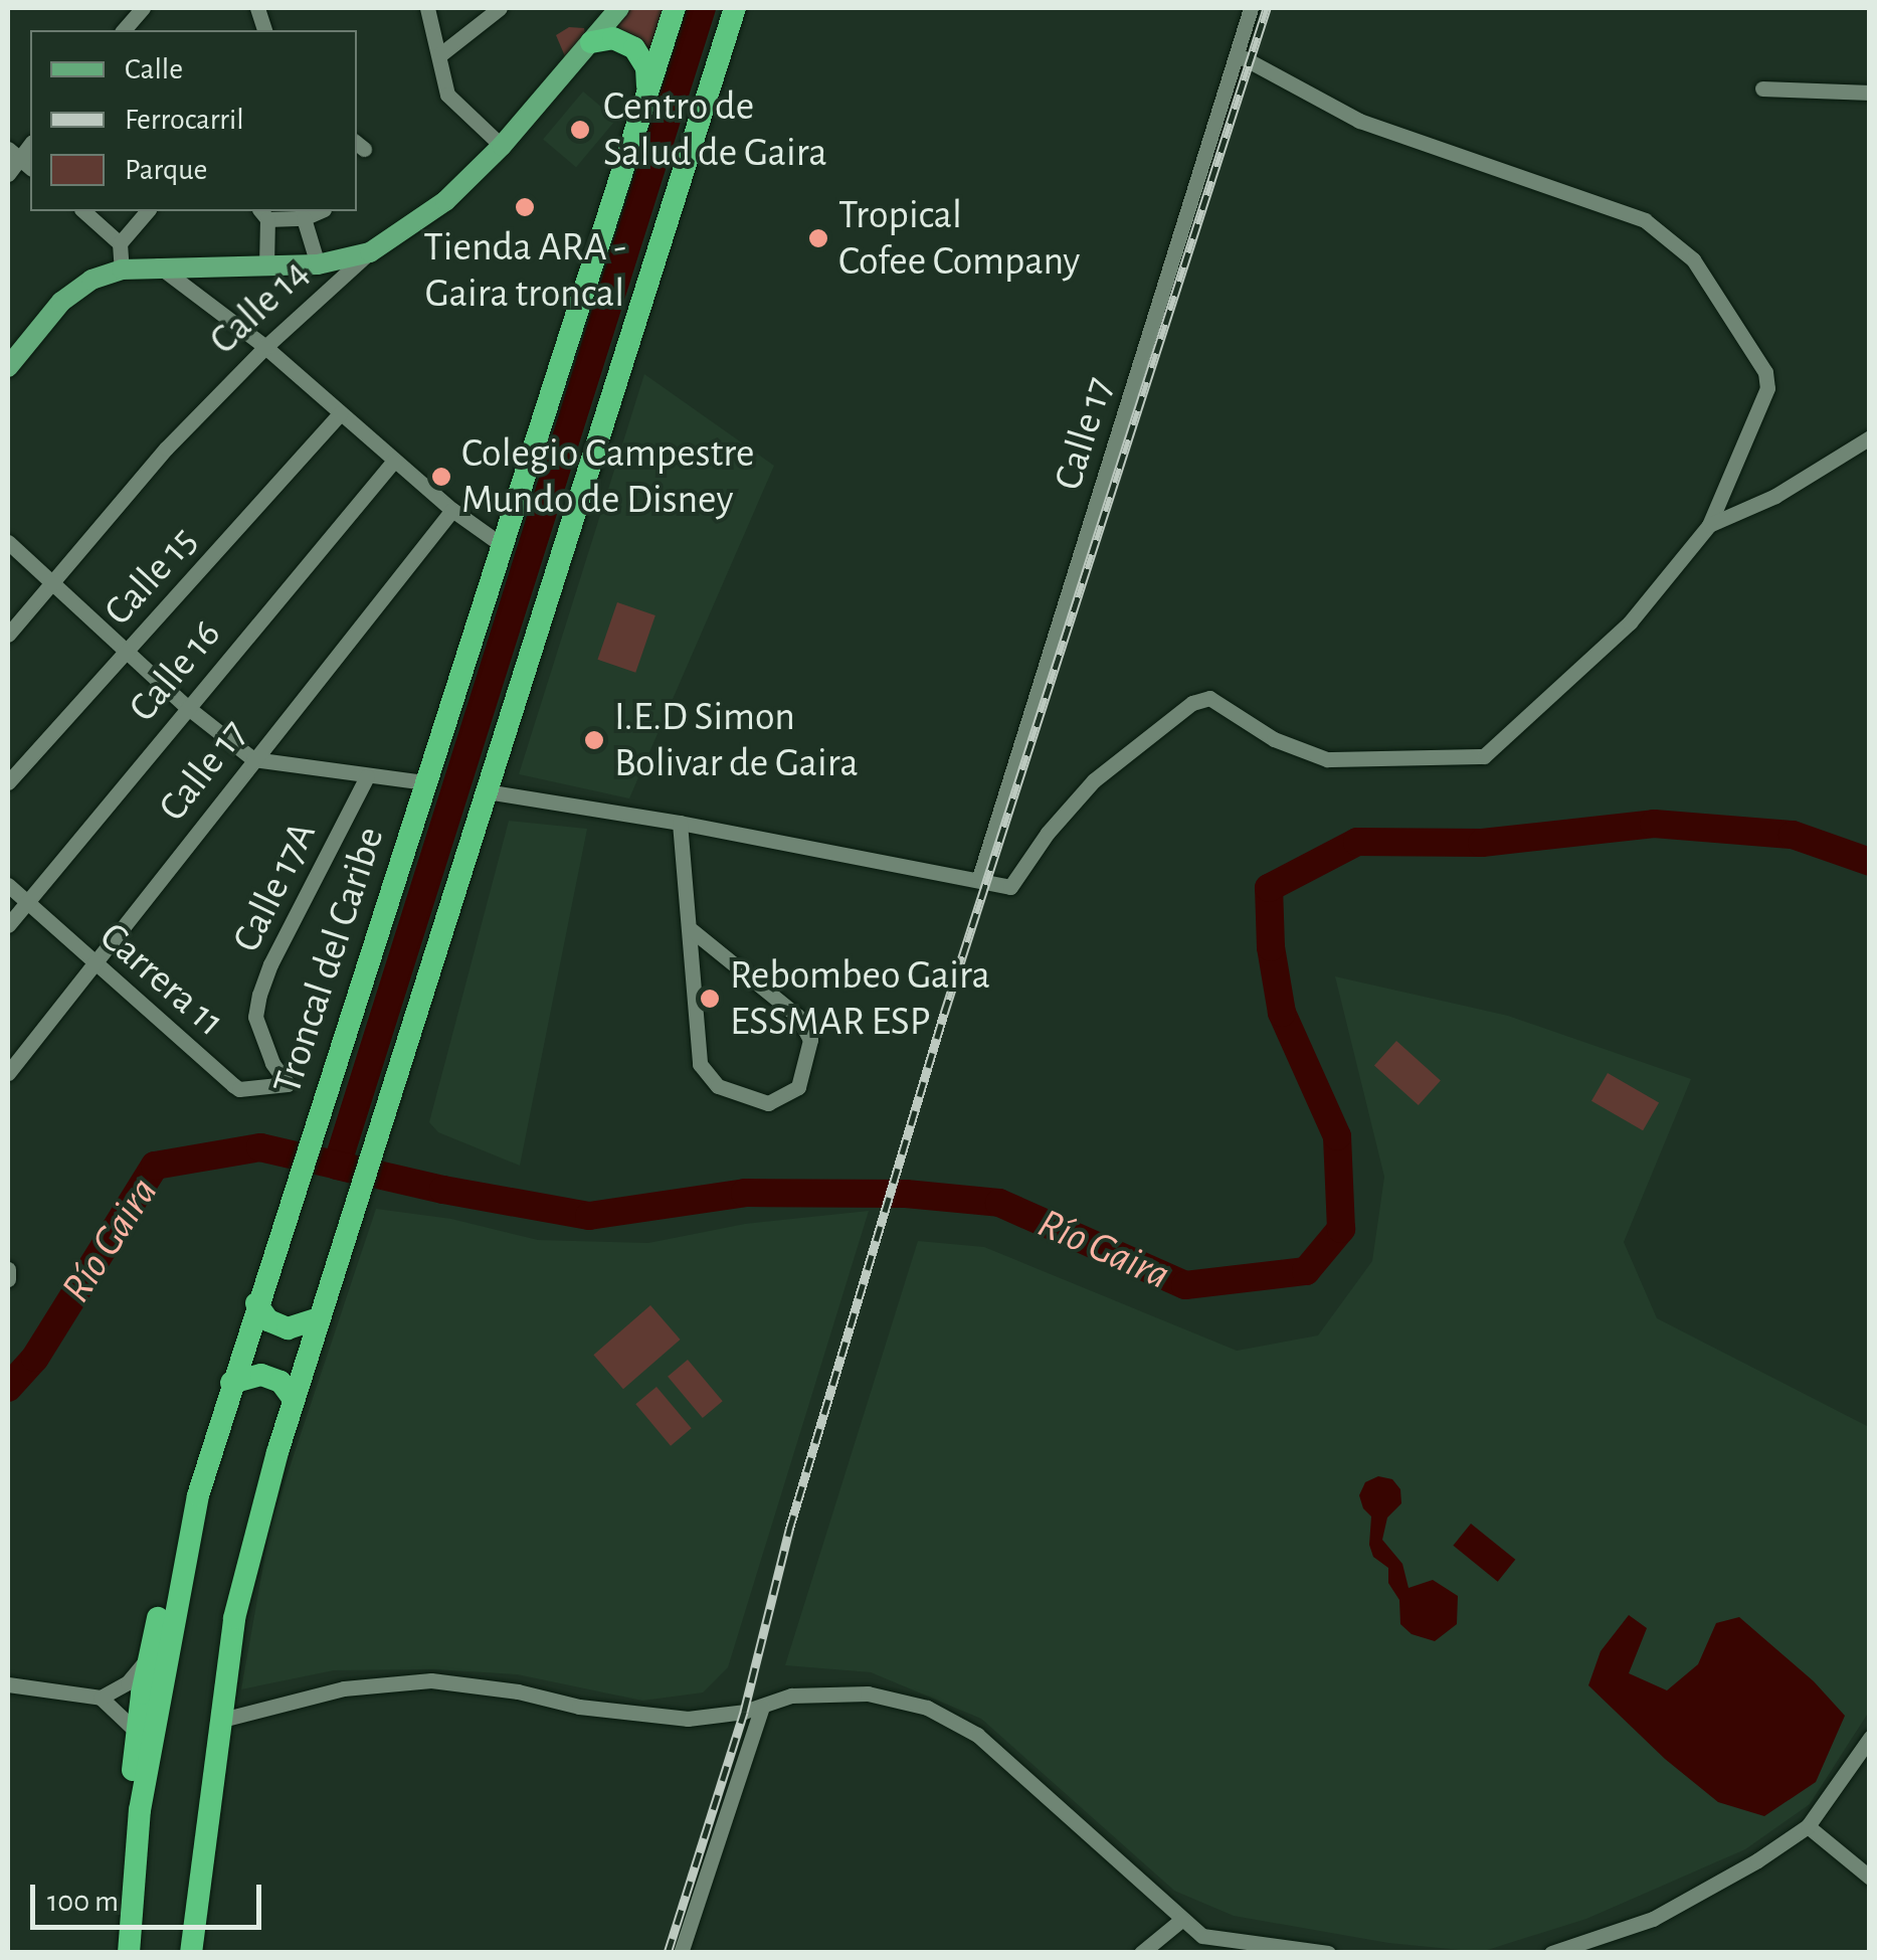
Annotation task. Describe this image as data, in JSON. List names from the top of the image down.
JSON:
{
  "streets": {
    "highway": ["Troncal del Caribe"],
    "main road": ["Calle 14"],
    "street": [
      "Calle 17",
      "Calle 15",
      "Calle 16",
      "Calle 17A",
      "Carrera 11"
    ]
  },
  "crossings": [
    ["Calle 17", "Carrera 11"],
    ["Calle 16", "Carrera 11"],
    ["Calle 17A", "Carrera 11"]
  ],
  "water": ["Río Gaira"],
  "places": [
    "Centro de Salud de Gaira",
    "Tienda ARA - Gaira troncal",
    "Tropical Cofee Company",
    "Colegio Campestre Mundo de Disney",
    "I.E.D Simon Bolivar de Gaira",
    "Rebombeo Gaira ESSMAR ESP"
  ],
  "legend": ["Calle", "Ferrocarril", "Parque"],
  "scale_bar": "100 m"
}
